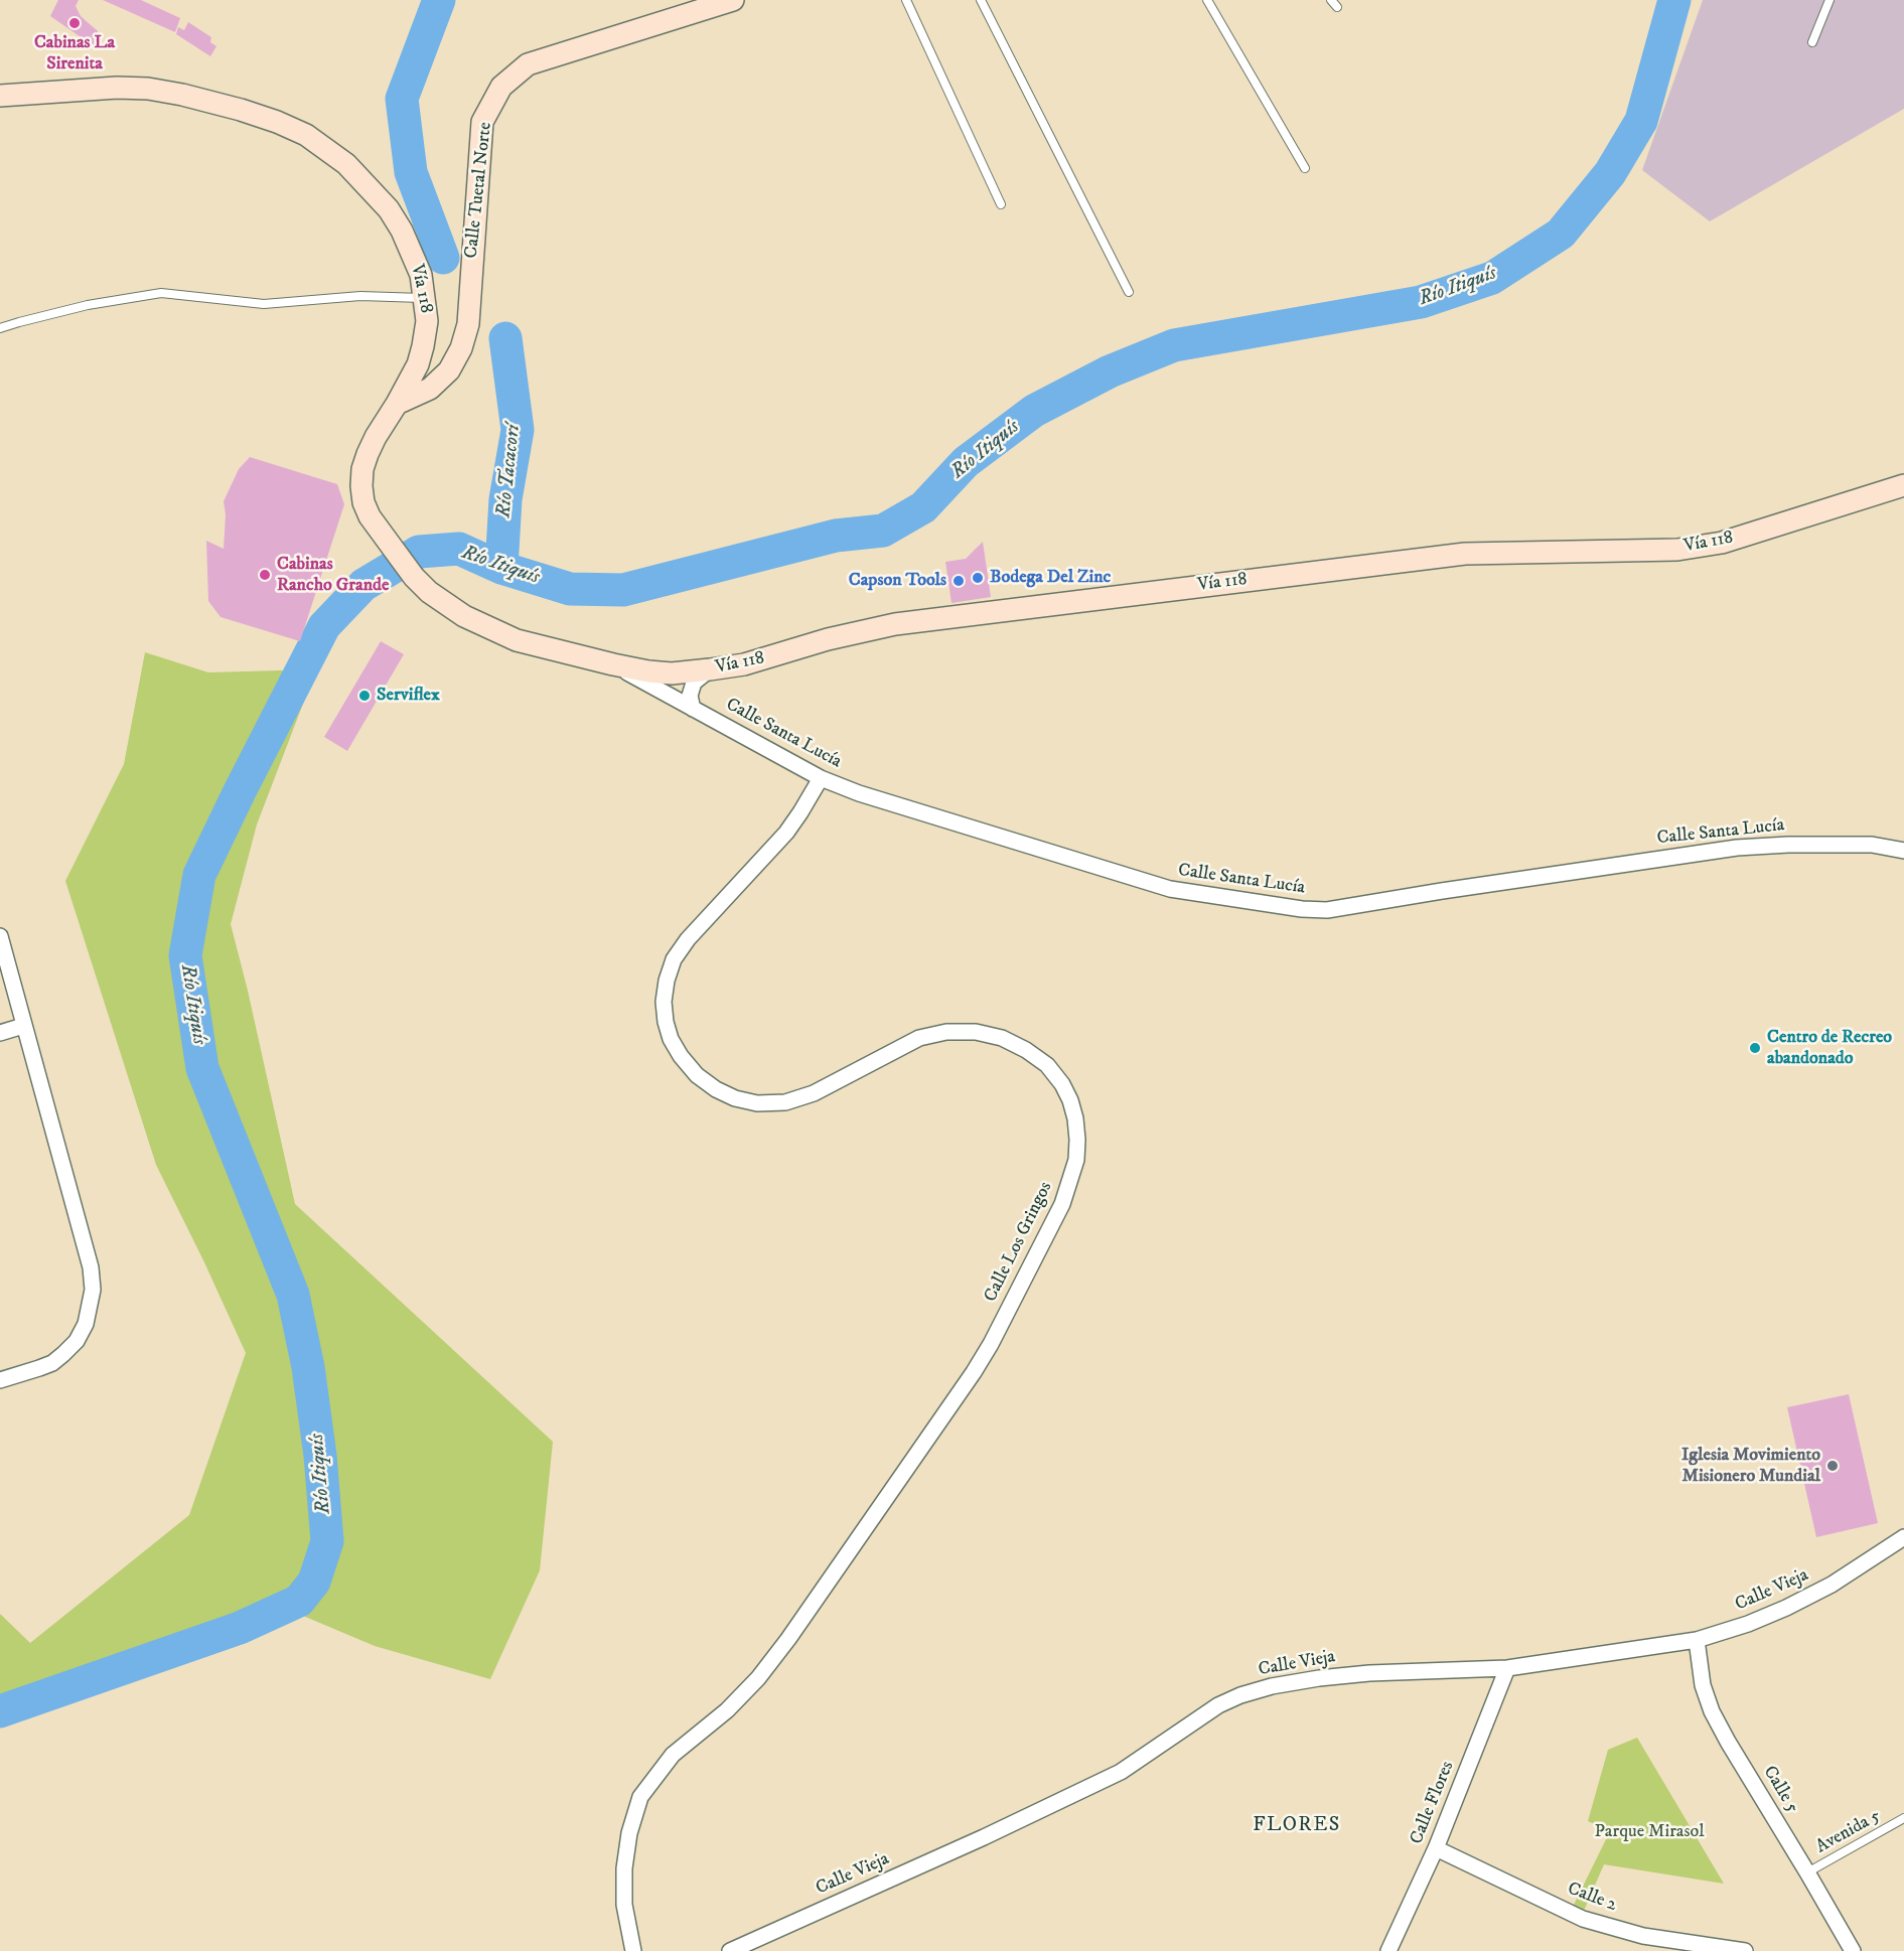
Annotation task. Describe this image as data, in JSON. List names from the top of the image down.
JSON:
{
  "streets": {
    "main road": ["Calle Tuetal Norte", "Vía 118"],
    "street": [
      "Calle Santa Lucía",
      "Calle Los Gringos",
      "Calle Vieja",
      "Calle 5",
      "Calle Flores",
      "Calle 2"
    ],
    "lane": ["Avenida 5"]
  },
  "crossings": [
    ["Calle Tuetal Norte", "Vía 118"],
    ["Vía 118", "Calle Santa Lucía"],
    ["Calle Santa Lucía", "Calle Los Gringos"],
    ["Calle Vieja", "Calle 5"],
    ["Calle Vieja", "Calle Flores"],
    ["Calle 5", "Avenida 5"],
    ["Calle Flores", "Calle 2"]
  ],
  "districts": ["FLORES"],
  "water": ["Río Itiquís", "Río Tacacorí"],
  "parks": ["Parque Mirasol"],
  "places": [
    "Cabinas La Sirenita",
    "Cabinas Rancho Grande",
    "Bodega Del Zinc",
    "Capson Tools",
    "Serviflex",
    "Centro de Recreo abandonado",
    "Iglesia Movimiento Misionero Mundial"
  ]
}
